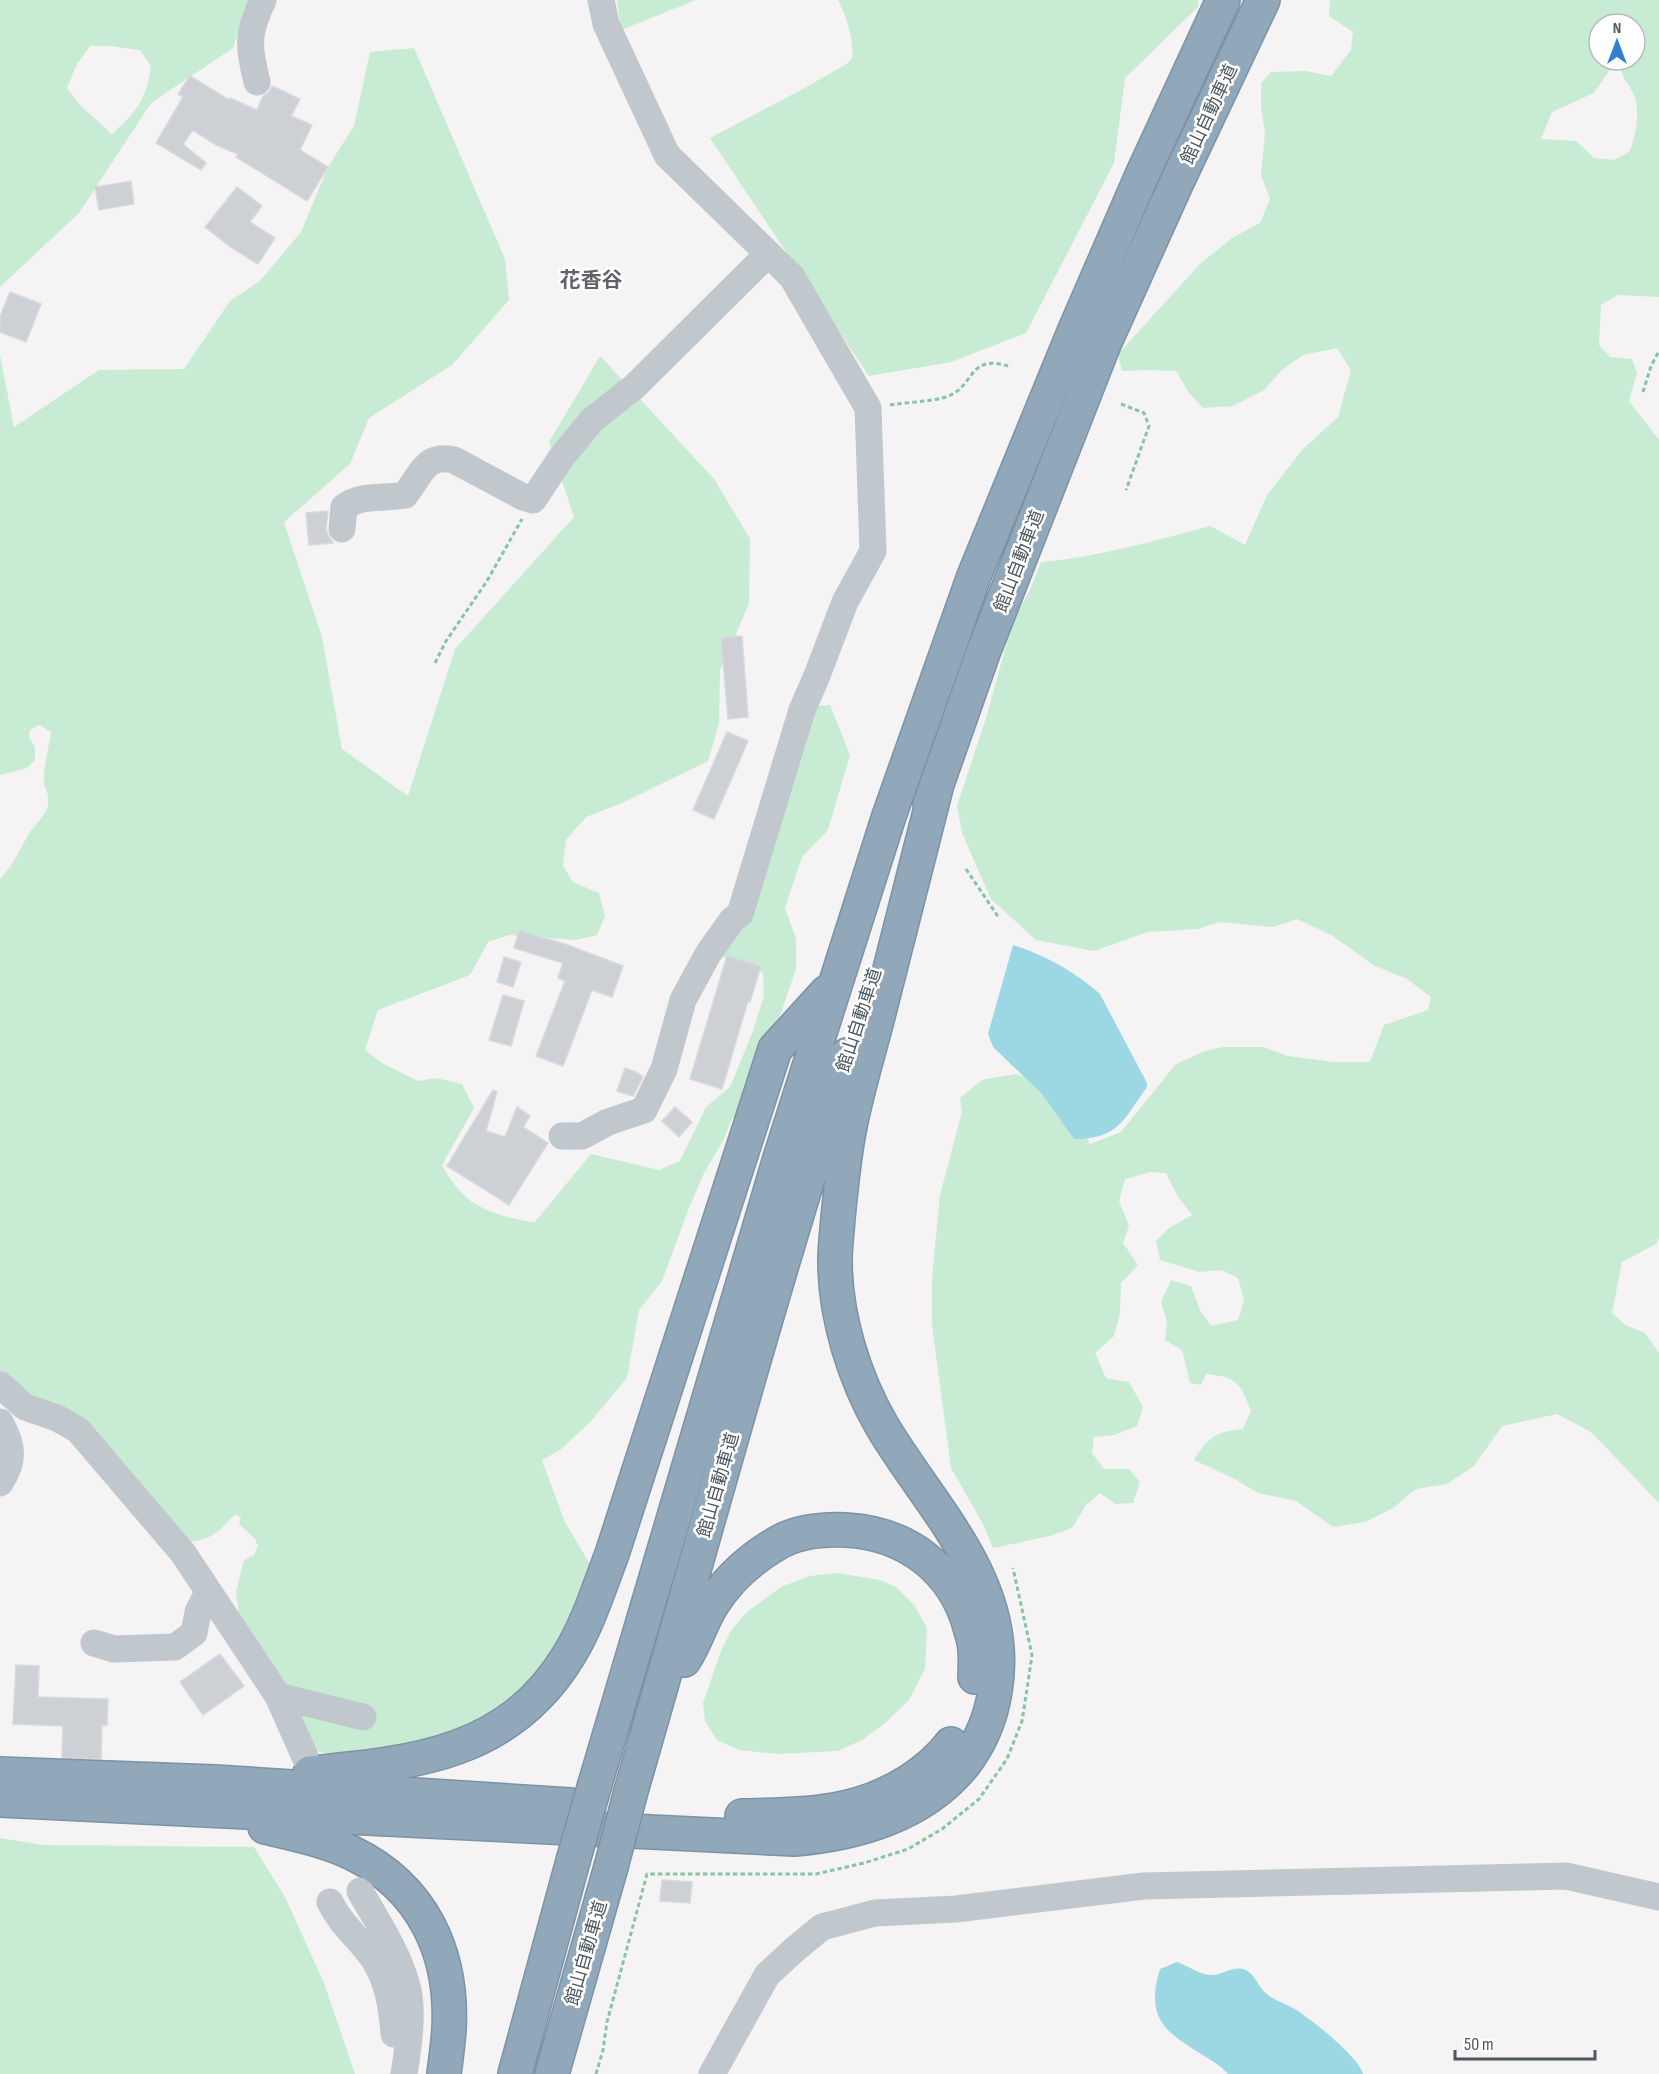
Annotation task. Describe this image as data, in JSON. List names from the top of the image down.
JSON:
{
  "streets": {
    "highway": ["館山自動車道"]
  },
  "districts": ["花香谷"],
  "scale_bar": "50 m",
  "north": "top"
}
